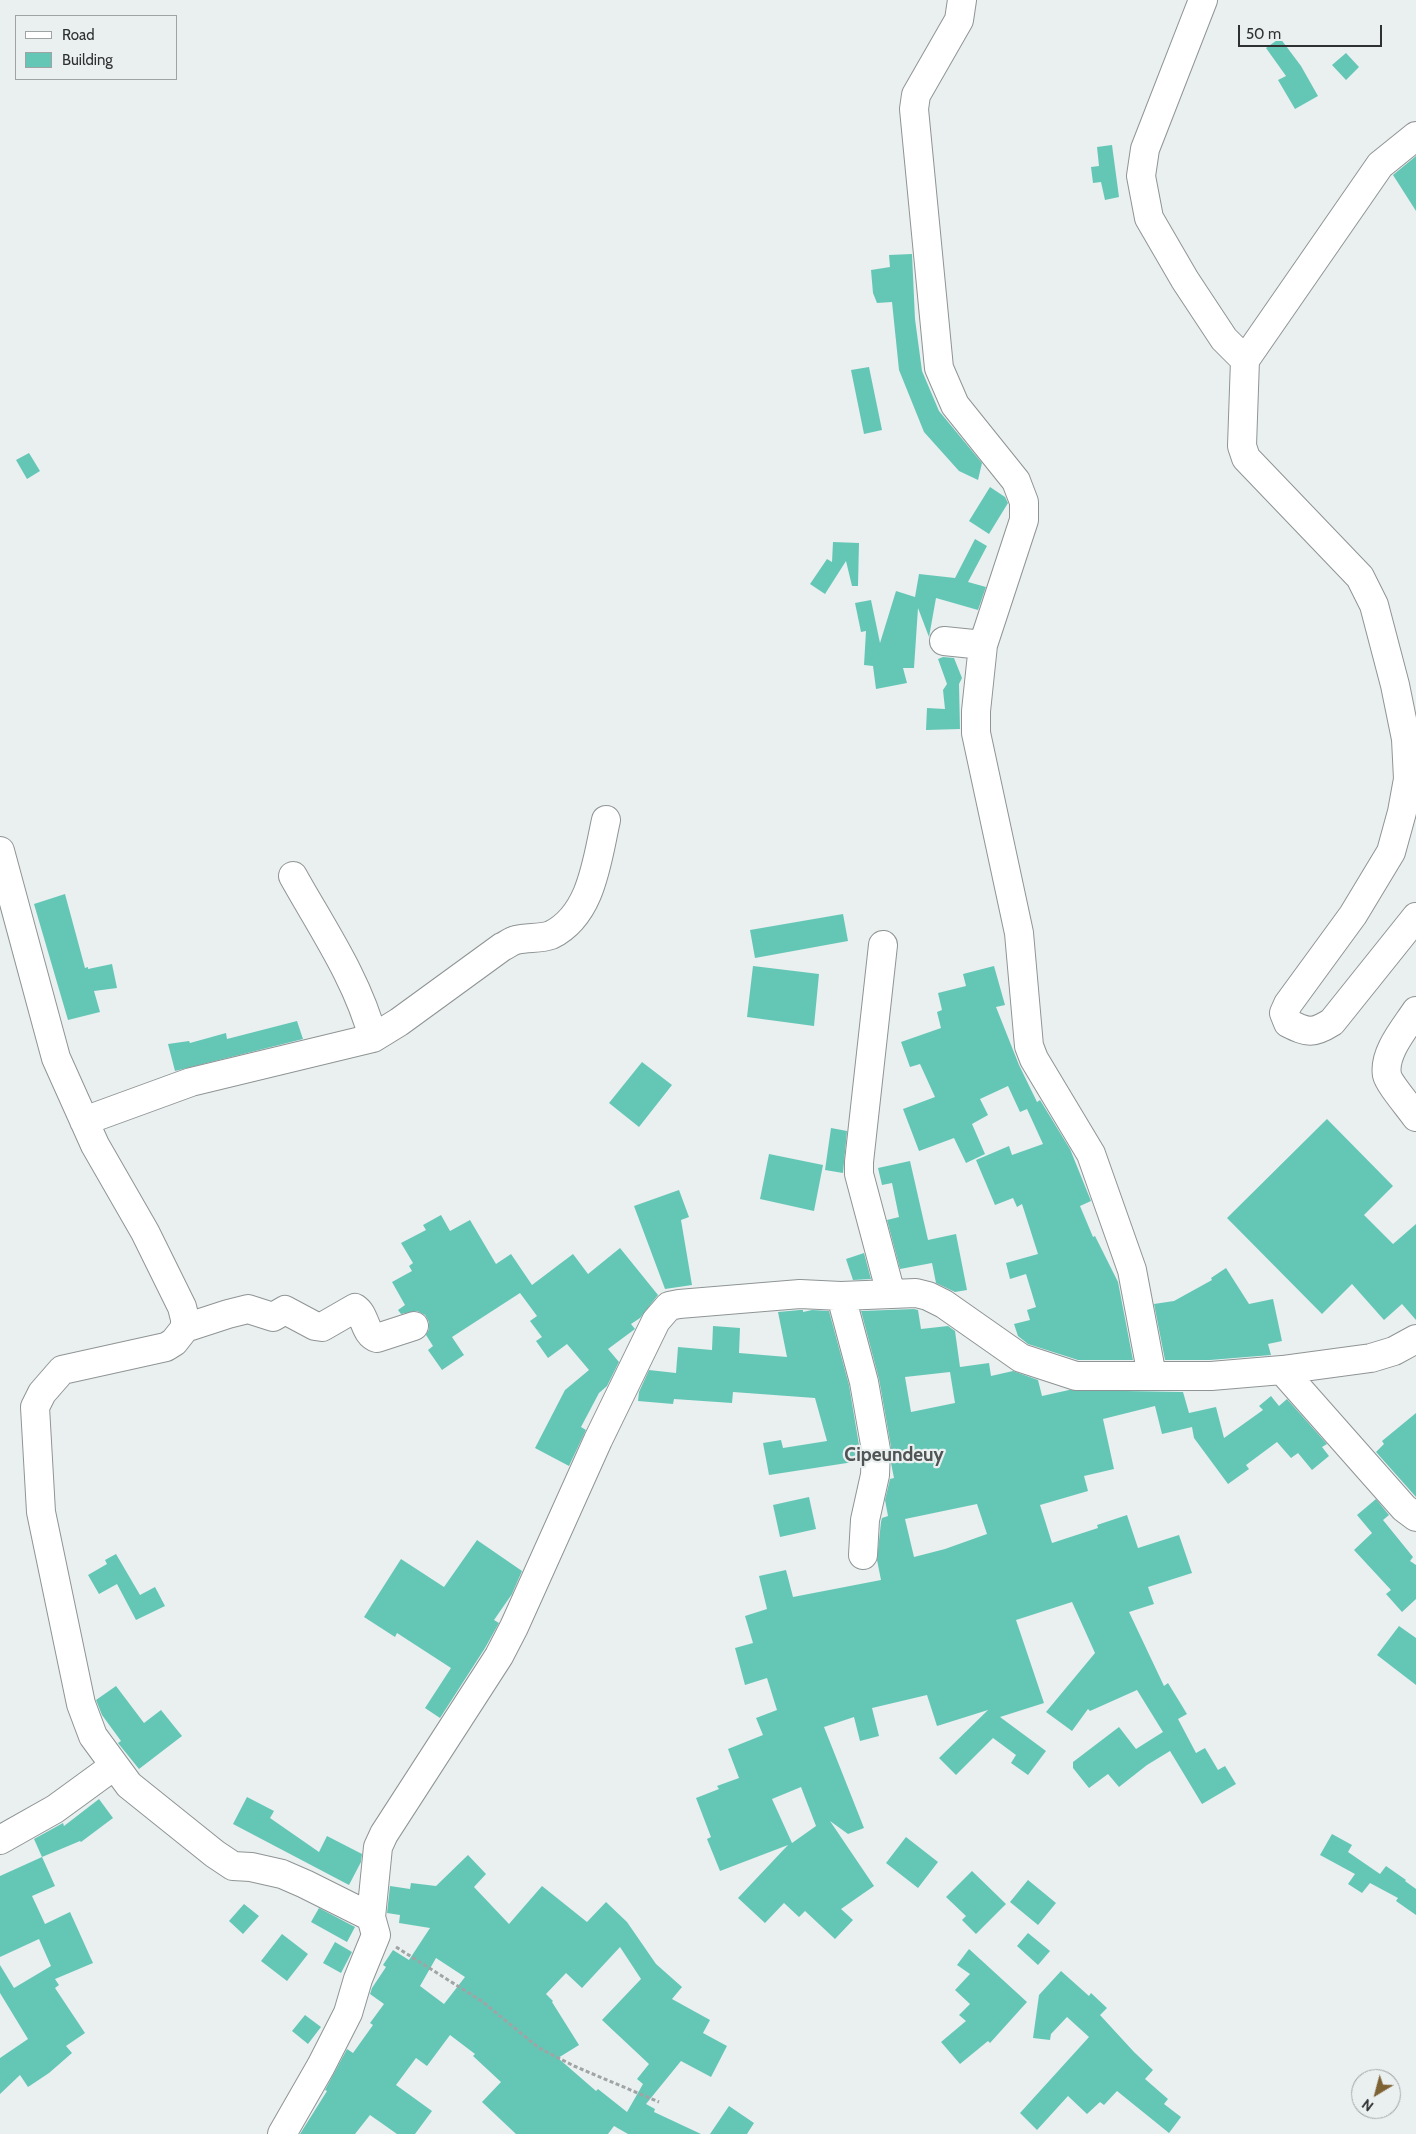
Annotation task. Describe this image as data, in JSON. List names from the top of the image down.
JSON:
{
  "districts": ["Cipeundeuy"],
  "legend": ["Road", "Building"],
  "scale_bar": "50 m",
  "north": "bottom left"
}
